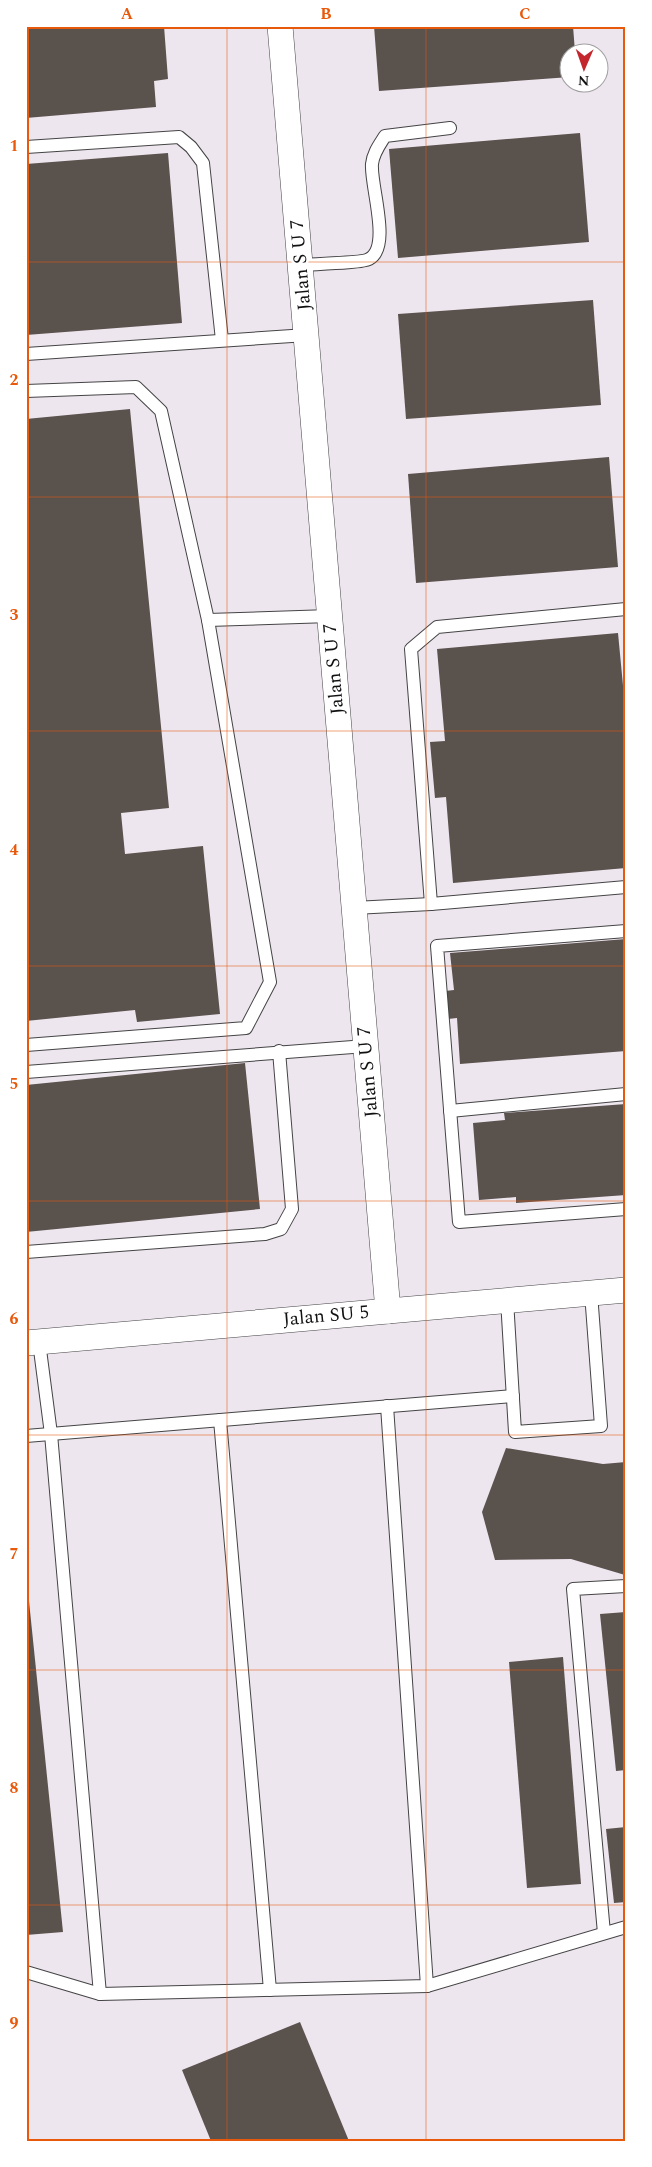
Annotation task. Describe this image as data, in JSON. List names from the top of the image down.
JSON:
{
  "streets": {
    "street": ["Jalan S U 7", "Jalan SU 5"]
  },
  "crossings": [
    ["Jalan S U 7", "Jalan SU 5"]
  ],
  "north": "bottom",
  "grid": {
    "columns": ["A", "B", "C"],
    "rows": [
      "1",
      "2",
      "3",
      "4",
      "5",
      "6",
      "7",
      "8",
      "9"
    ]
  }
}
